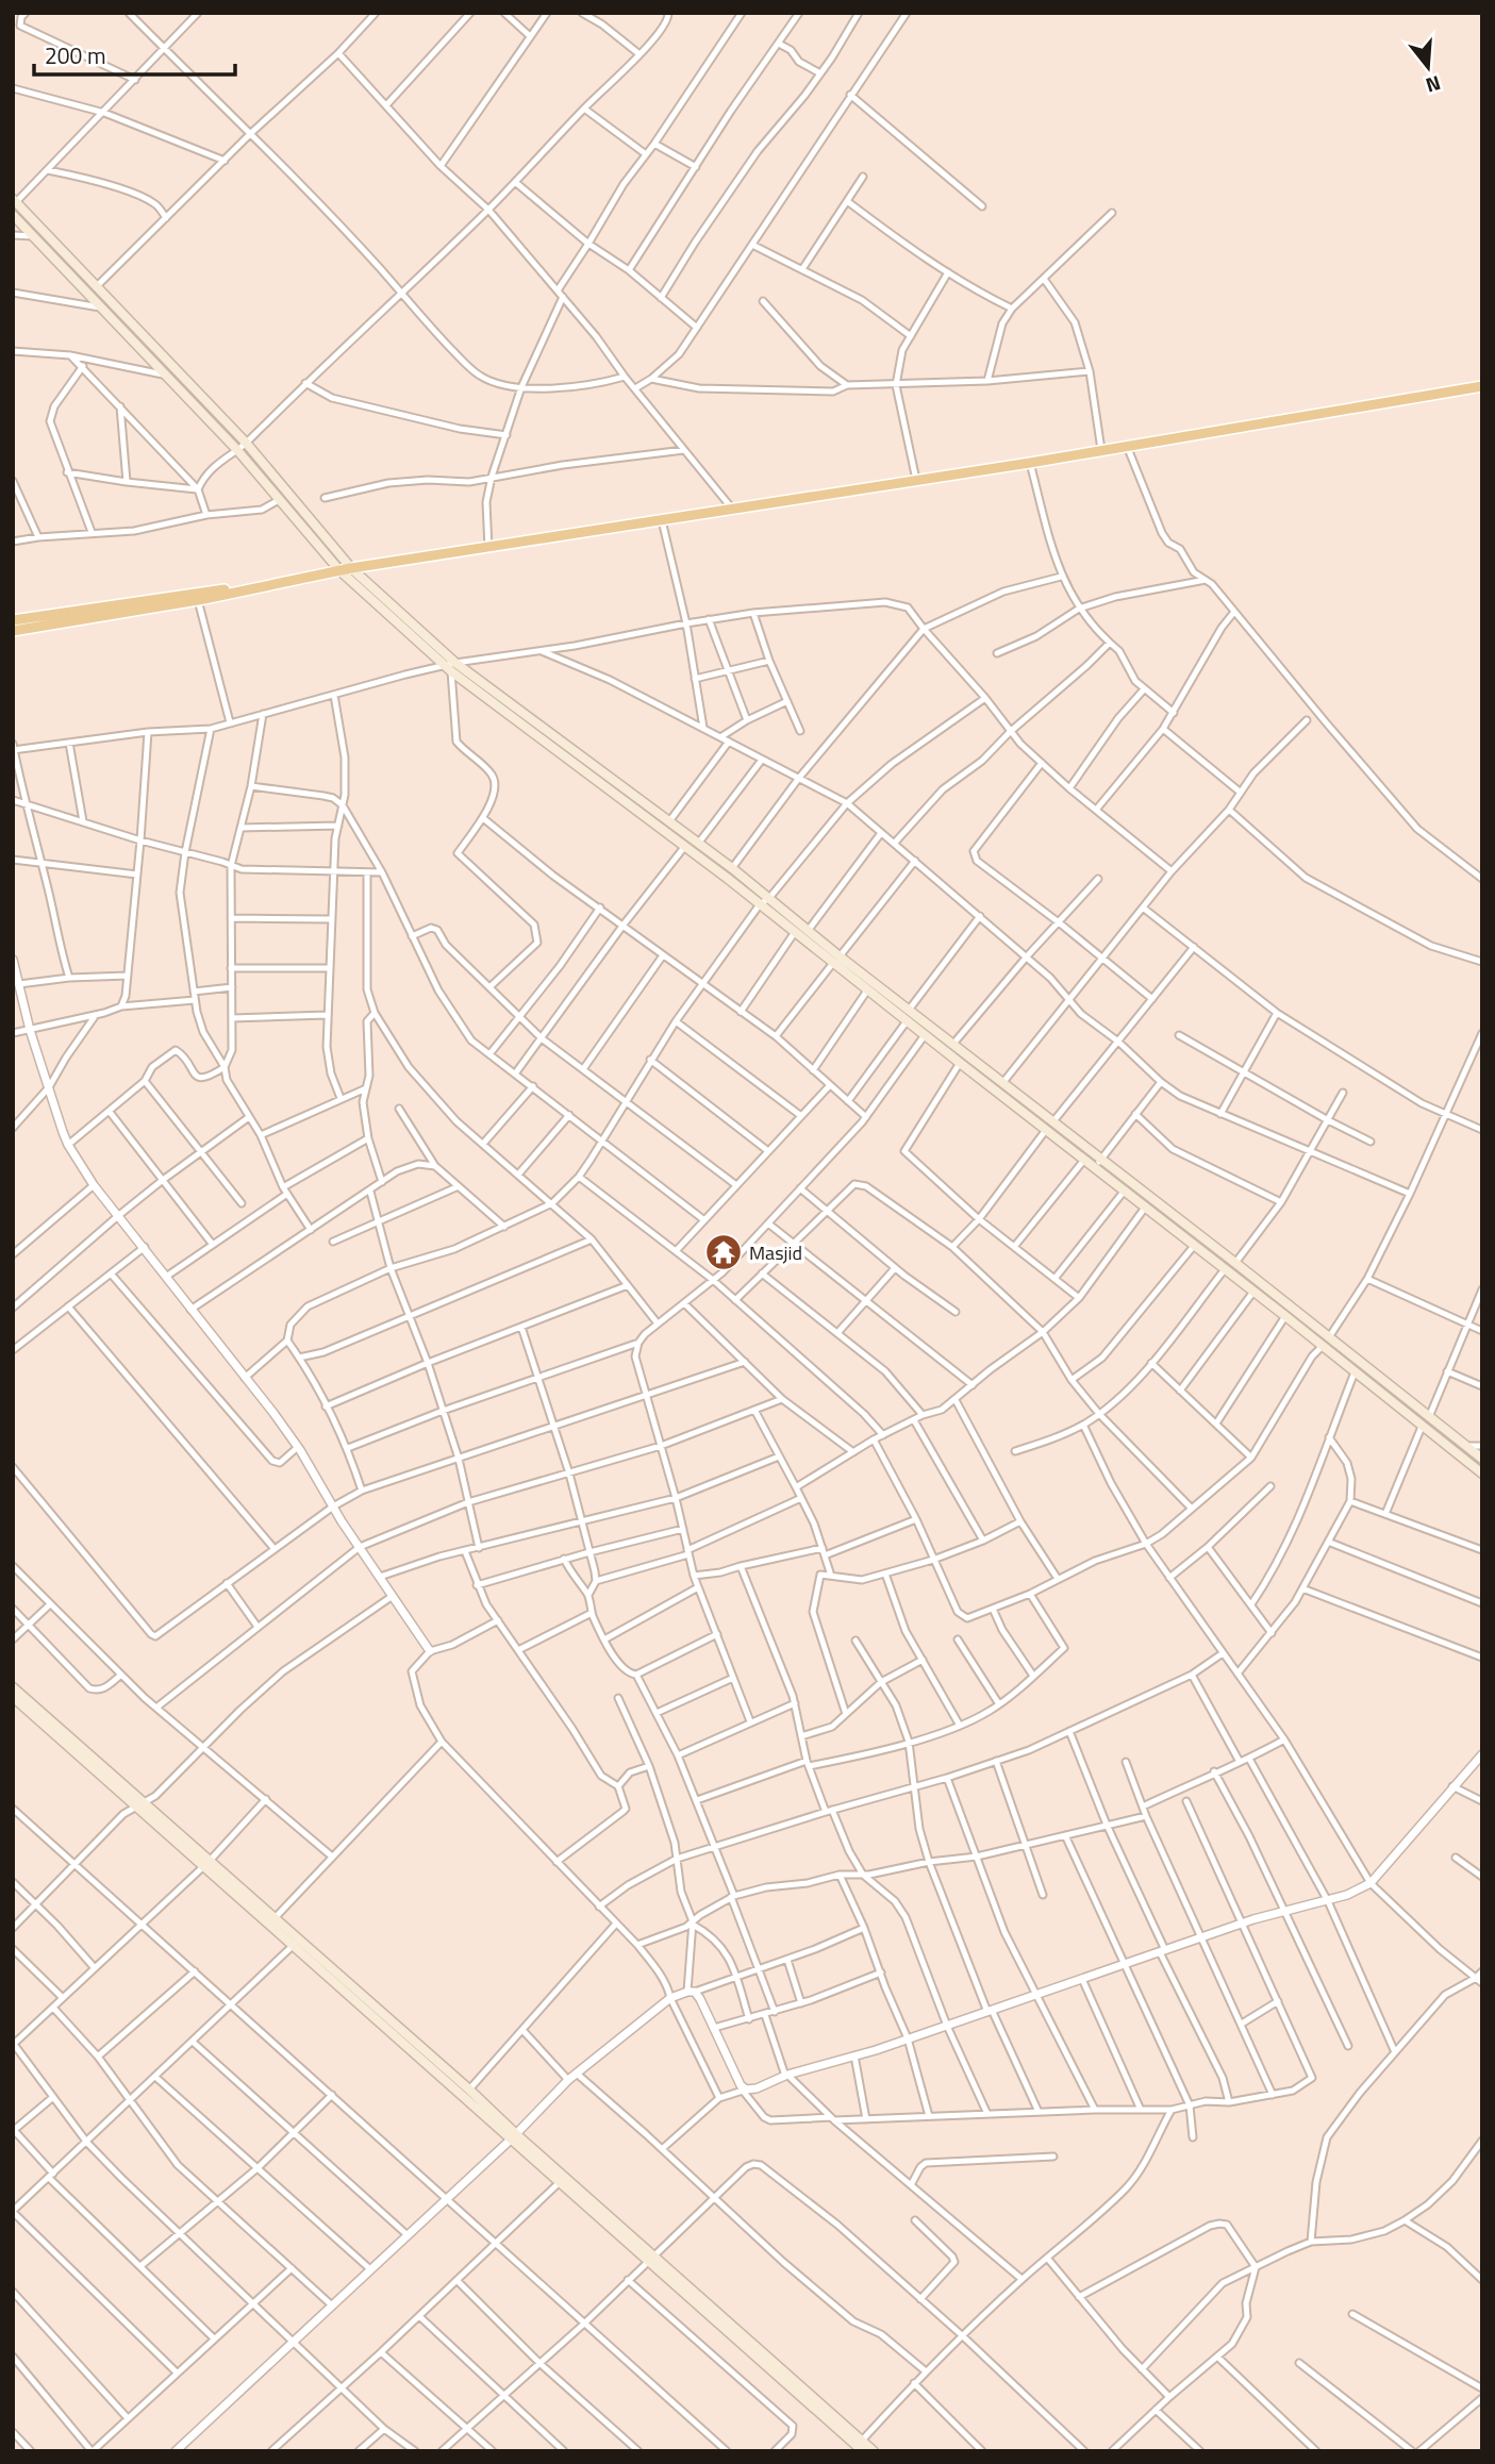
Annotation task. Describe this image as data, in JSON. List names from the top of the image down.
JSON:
{
  "places": {
    "temple": ["Masjid"]
  },
  "scale_bar": "200 m",
  "north": "bottom"
}
